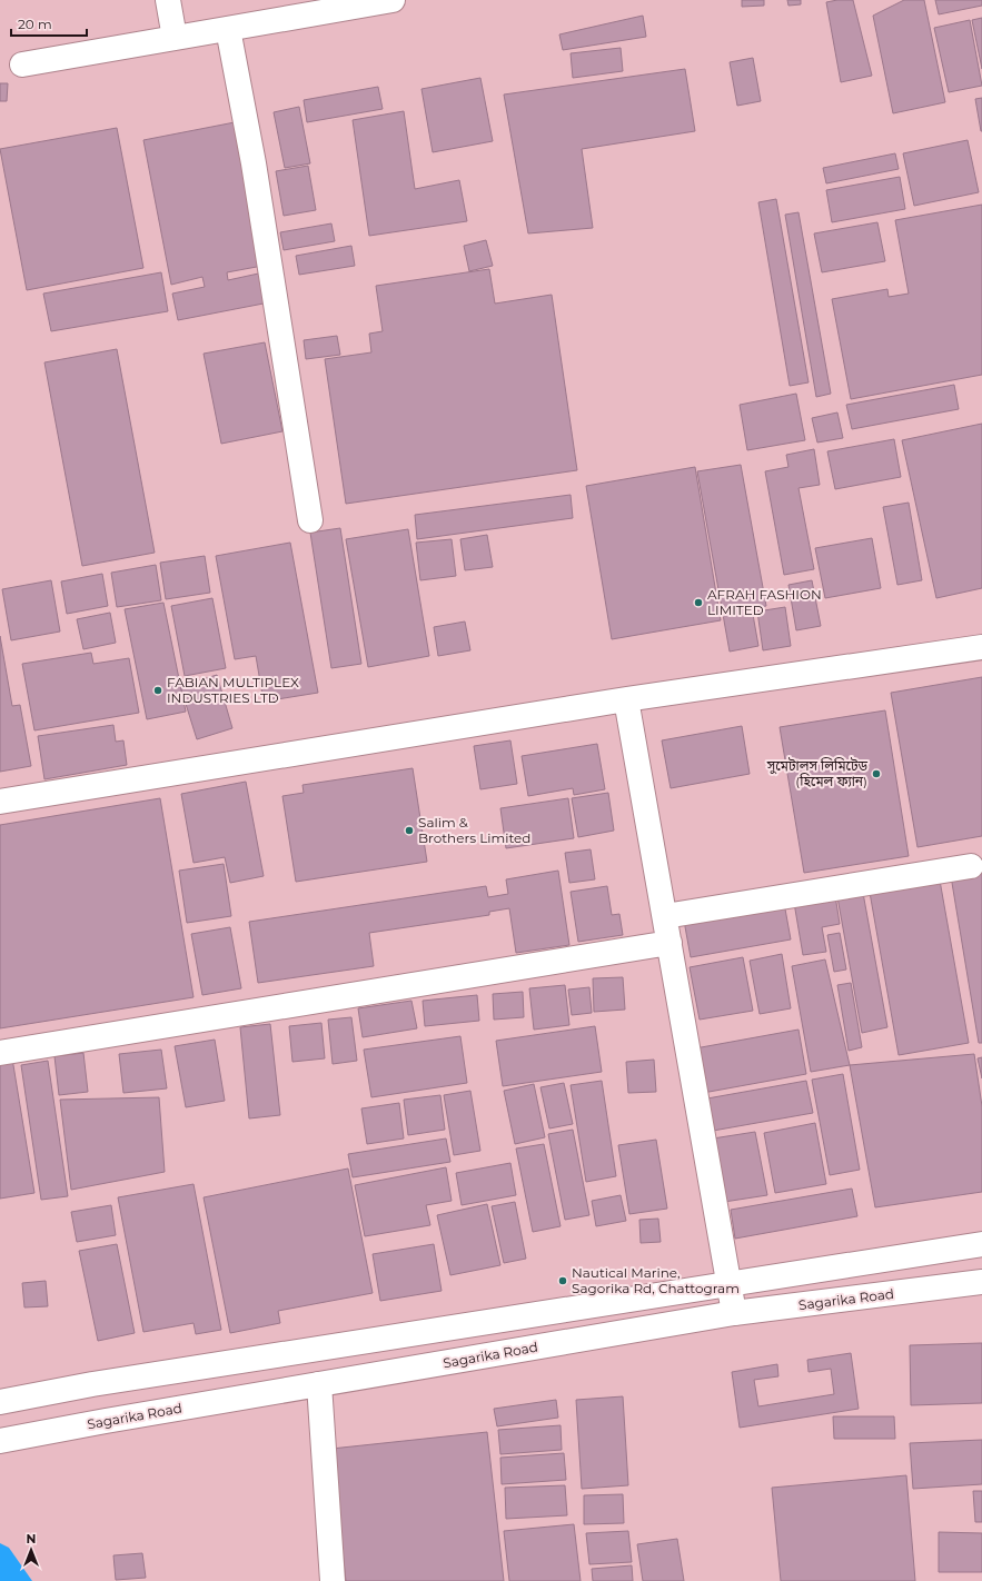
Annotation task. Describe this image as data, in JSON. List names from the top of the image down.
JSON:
{
  "streets": {
    "street": ["Sagarika Road"]
  },
  "places": [
    "AFRAH FASHION LIMITED",
    "FABIAN MULTIPLEX INDUSTRIES LTD",
    "সুমেটালস লিমিটেড (হিমেল ফ্যান)",
    "Salim & Brothers Limited",
    "Nautical Marine, Sagorika Rd, Chattogram"
  ],
  "scale_bar": "20 m",
  "north": "top"
}
